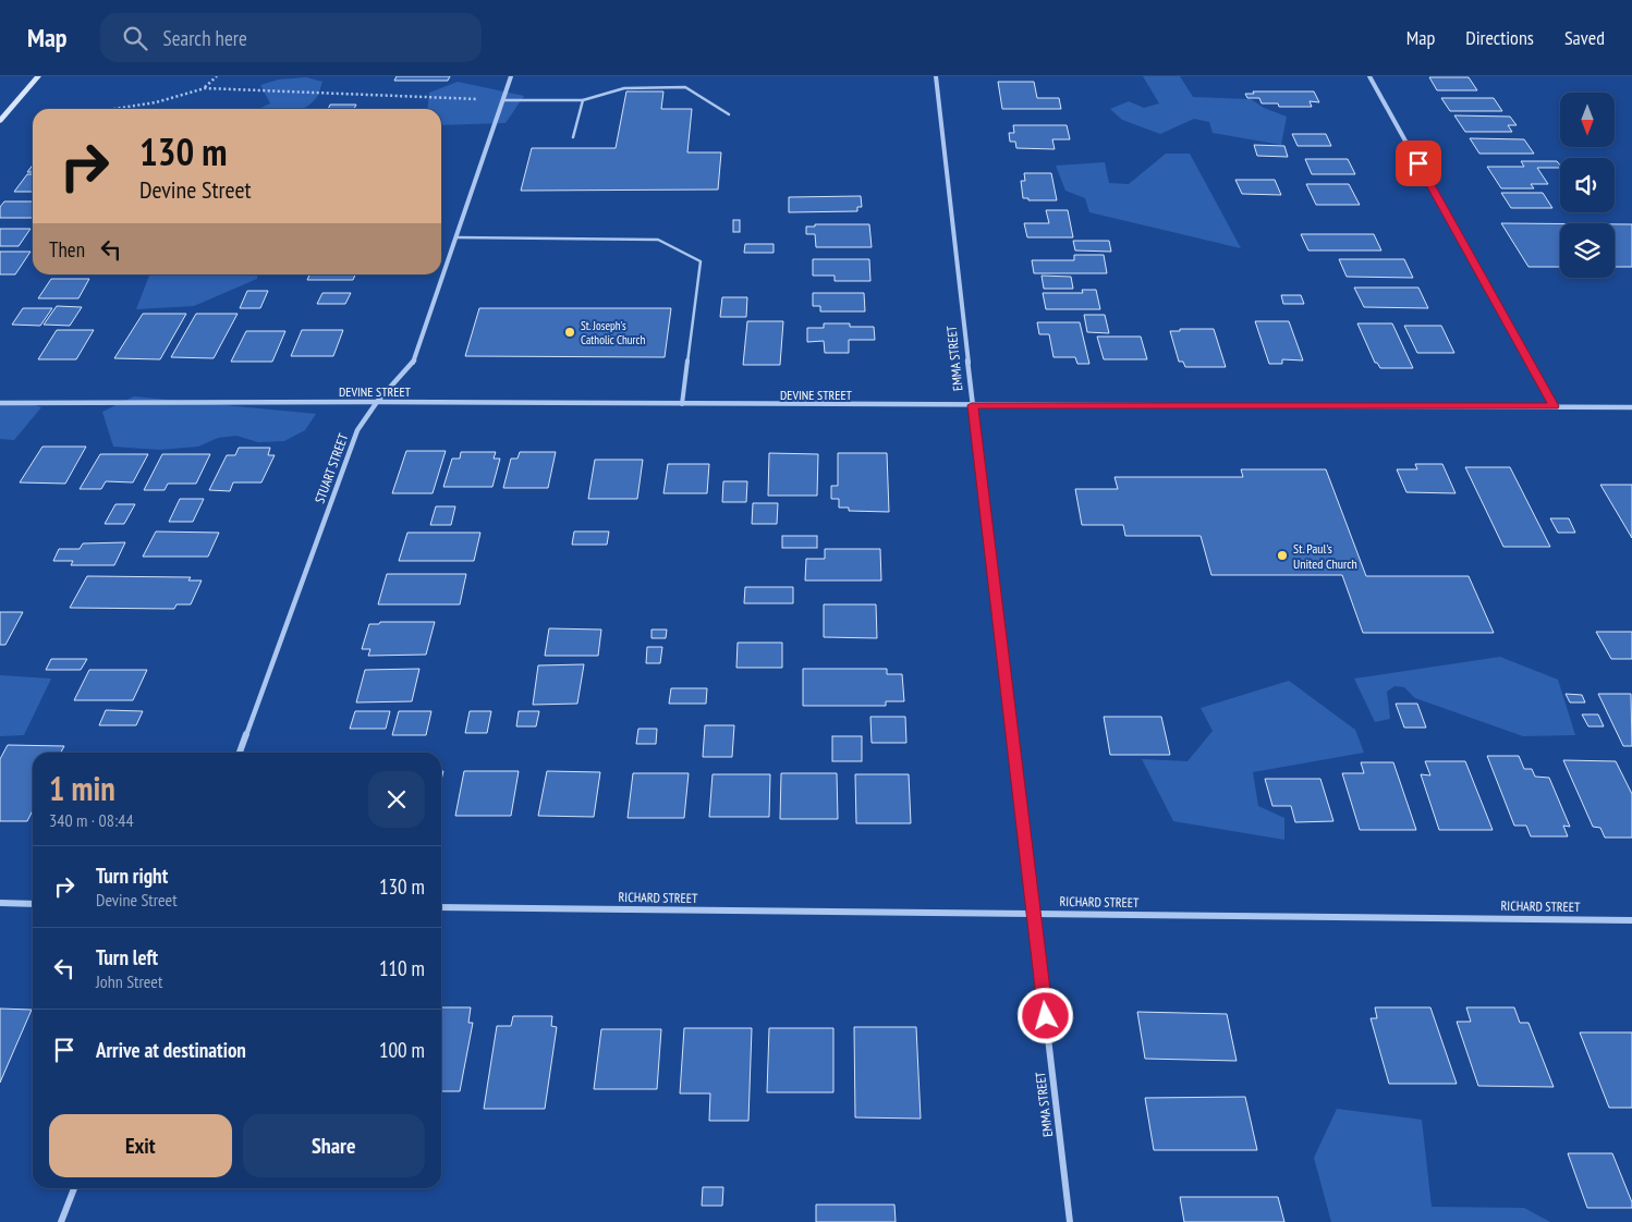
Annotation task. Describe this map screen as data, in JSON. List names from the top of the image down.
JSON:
{
  "streets": {
    "street": [
      "EMMA STREET",
      "DEVINE STREET",
      "STUART STREET",
      "RICHARD STREET"
    ]
  },
  "crossings": [
    ["EMMA STREET", "DEVINE STREET"],
    ["EMMA STREET", "RICHARD STREET"],
    ["DEVINE STREET", "STUART STREET"]
  ],
  "places": ["St. Joseph's Catholic Church", "St. Paul's United Church"],
  "north": "bottom",
  "page": {
    "header": "Map",
    "search": "Search here",
    "nav": ["Map", "Directions", "Saved"],
    "turn": ["130 m", "Devine Street"],
    "then": "Then",
    "heading": ["1 min", "340 m · 08:44"],
    "list": [
      {
        "name": "Turn right",
        "note": "Devine Street",
        "value": "130 m"
      },
      {
        "name": "Turn left",
        "note": "John Street",
        "value": "110 m"
      },
      {
        "name": "Arrive at destination",
        "value": "100 m"
      }
    ],
    "buttons": ["Exit", "Share"]
  }
}
